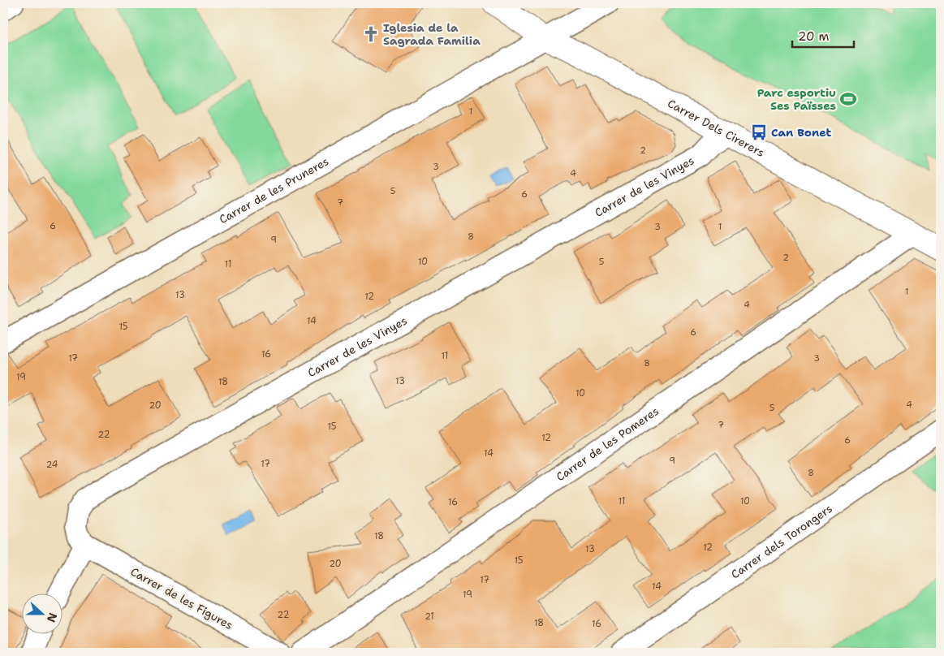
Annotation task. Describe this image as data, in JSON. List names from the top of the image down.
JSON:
{
  "streets": {
    "street": [
      "Carrer Dels Cirerers",
      "Carrer de les Vinyes",
      "Carrer de les Pruneres",
      "Carrer de les Pomeres",
      "Carrer dels Torongers",
      "Carrer de les Figures"
    ]
  },
  "crossings": [
    ["Carrer Dels Cirerers", "Carrer de les Vinyes"],
    ["Carrer Dels Cirerers", "Carrer de les Pruneres"],
    ["Carrer Dels Cirerers", "Carrer de les Pomeres"],
    ["Carrer de les Vinyes", "Carrer de les Figures"]
  ],
  "places": {
    "church": ["Iglesia de la Sagrada Familia"],
    "sports": ["Parc esportiu Ses Païsses"],
    "bus stop": ["Can Bonet"]
  },
  "house_numbers": [
    "1",
    "2",
    "3",
    "4",
    "5",
    "6",
    "7",
    "6",
    "3",
    "1",
    "8",
    "9",
    "2",
    "10",
    "5",
    "11",
    "1",
    "13",
    "12",
    "4",
    "14",
    "15",
    "6",
    "16",
    "11",
    "17",
    "3",
    "8",
    "19",
    "13",
    "18",
    "10",
    "4",
    "20",
    "5",
    "7",
    "15",
    "22",
    "12",
    "6",
    "14",
    "9",
    "17",
    "24",
    "8",
    "11",
    "10",
    "16",
    "18",
    "12",
    "13",
    "15",
    "20",
    "17",
    "14",
    "19",
    "22",
    "21",
    "18",
    "16"
  ],
  "scale_bar": "20 m",
  "north": "right"
}
